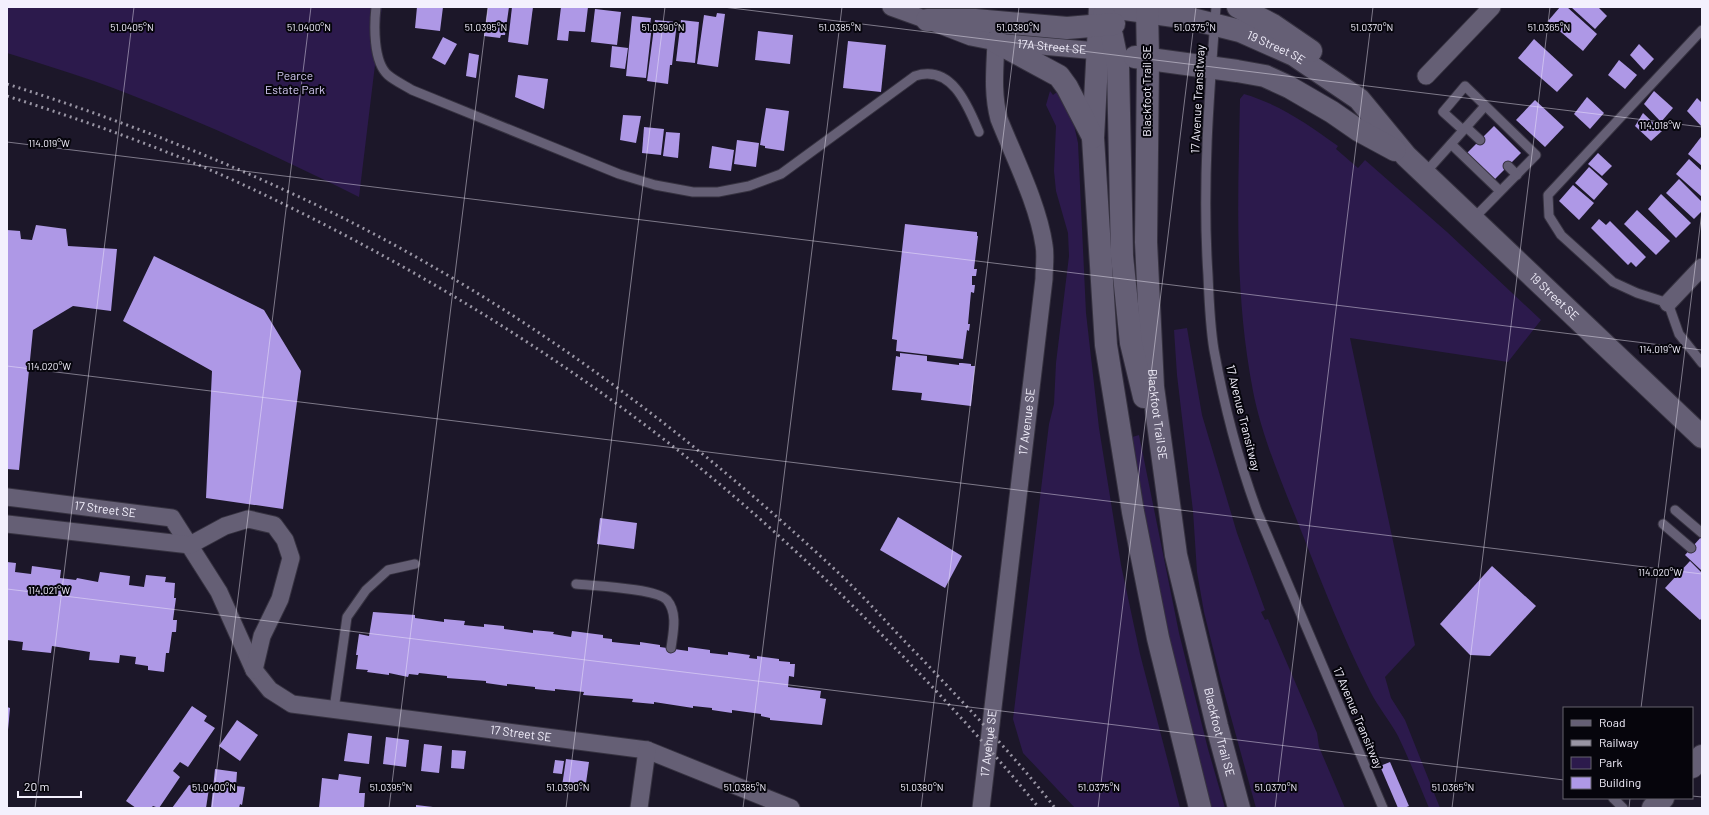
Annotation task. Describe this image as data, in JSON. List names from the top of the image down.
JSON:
{
  "streets": {
    "main road": ["19 Street SE", "Blackfoot Trail SE"],
    "street": ["17A Street SE", "17 Avenue SE", "17 Street SE"],
    "lane": ["17 Avenue Transitway"]
  },
  "crossings": [
    ["17A Street SE", "19 Street SE"],
    ["17A Street SE", "17 Avenue SE"],
    ["19 Street SE", "Blackfoot Trail SE"],
    ["19 Street SE", "17 Avenue Transitway"]
  ],
  "parks": ["Pearce Estate Park"],
  "legend": [
    "Road",
    "Railway",
    "Park",
    "Building"
  ],
  "scale_bar": "20 m",
  "coordinates": [
    "51.0405°N",
    "51.0400°N",
    "51.0395°N",
    "51.0390°N",
    "51.0385°N",
    "51.0380°N",
    "51.0375°N",
    "51.0370°N",
    "51.0365°N",
    "114.018°W",
    "114.019°W",
    "114.020°W",
    "114.021°W"
  ]
}
